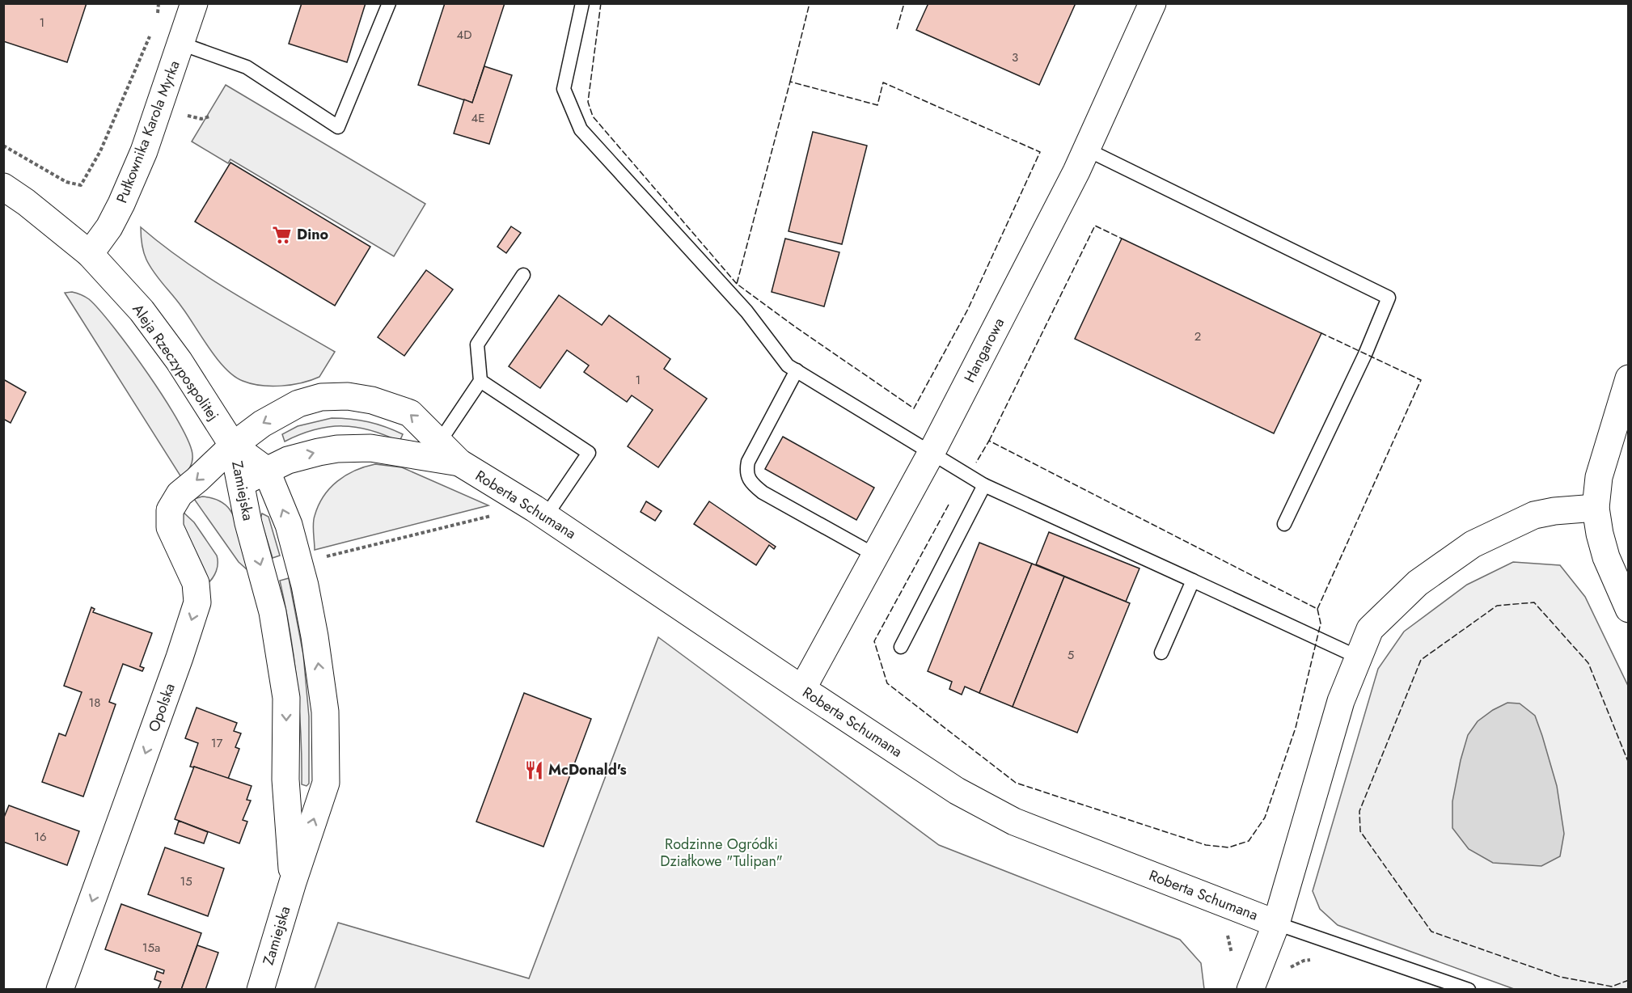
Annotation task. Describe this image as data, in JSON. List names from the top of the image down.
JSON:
{
  "streets": {
    "street": [
      "Pułkownika Karola Myrka",
      "Hangarowa",
      "Aleja Rzeczypospolitej",
      "Zamiejska",
      "Roberta Schumana",
      "Opolska"
    ]
  },
  "crossings": [
    ["Pułkownika Karola Myrka", "Aleja Rzeczypospolitej"],
    ["Hangarowa", "Roberta Schumana"],
    ["Aleja Rzeczypospolitej", "Zamiejska"],
    ["Aleja Rzeczypospolitej", "Roberta Schumana"],
    ["Aleja Rzeczypospolitej", "Opolska"],
    ["Zamiejska", "Roberta Schumana"],
    ["Zamiejska", "Opolska"],
    ["Roberta Schumana", "Opolska"]
  ],
  "one_way": ["Opolska"],
  "parks": ["Rodzinne Ogródki Działkowe \"Tulipan\""],
  "places": {
    "supermarket": ["Dino"],
    "restaurant": ["McDonald's"]
  },
  "house_numbers": [
    "1",
    "4D",
    "3",
    "4E",
    "2",
    "1",
    "5",
    "18",
    "17",
    "16",
    "15",
    "15a"
  ]
}
